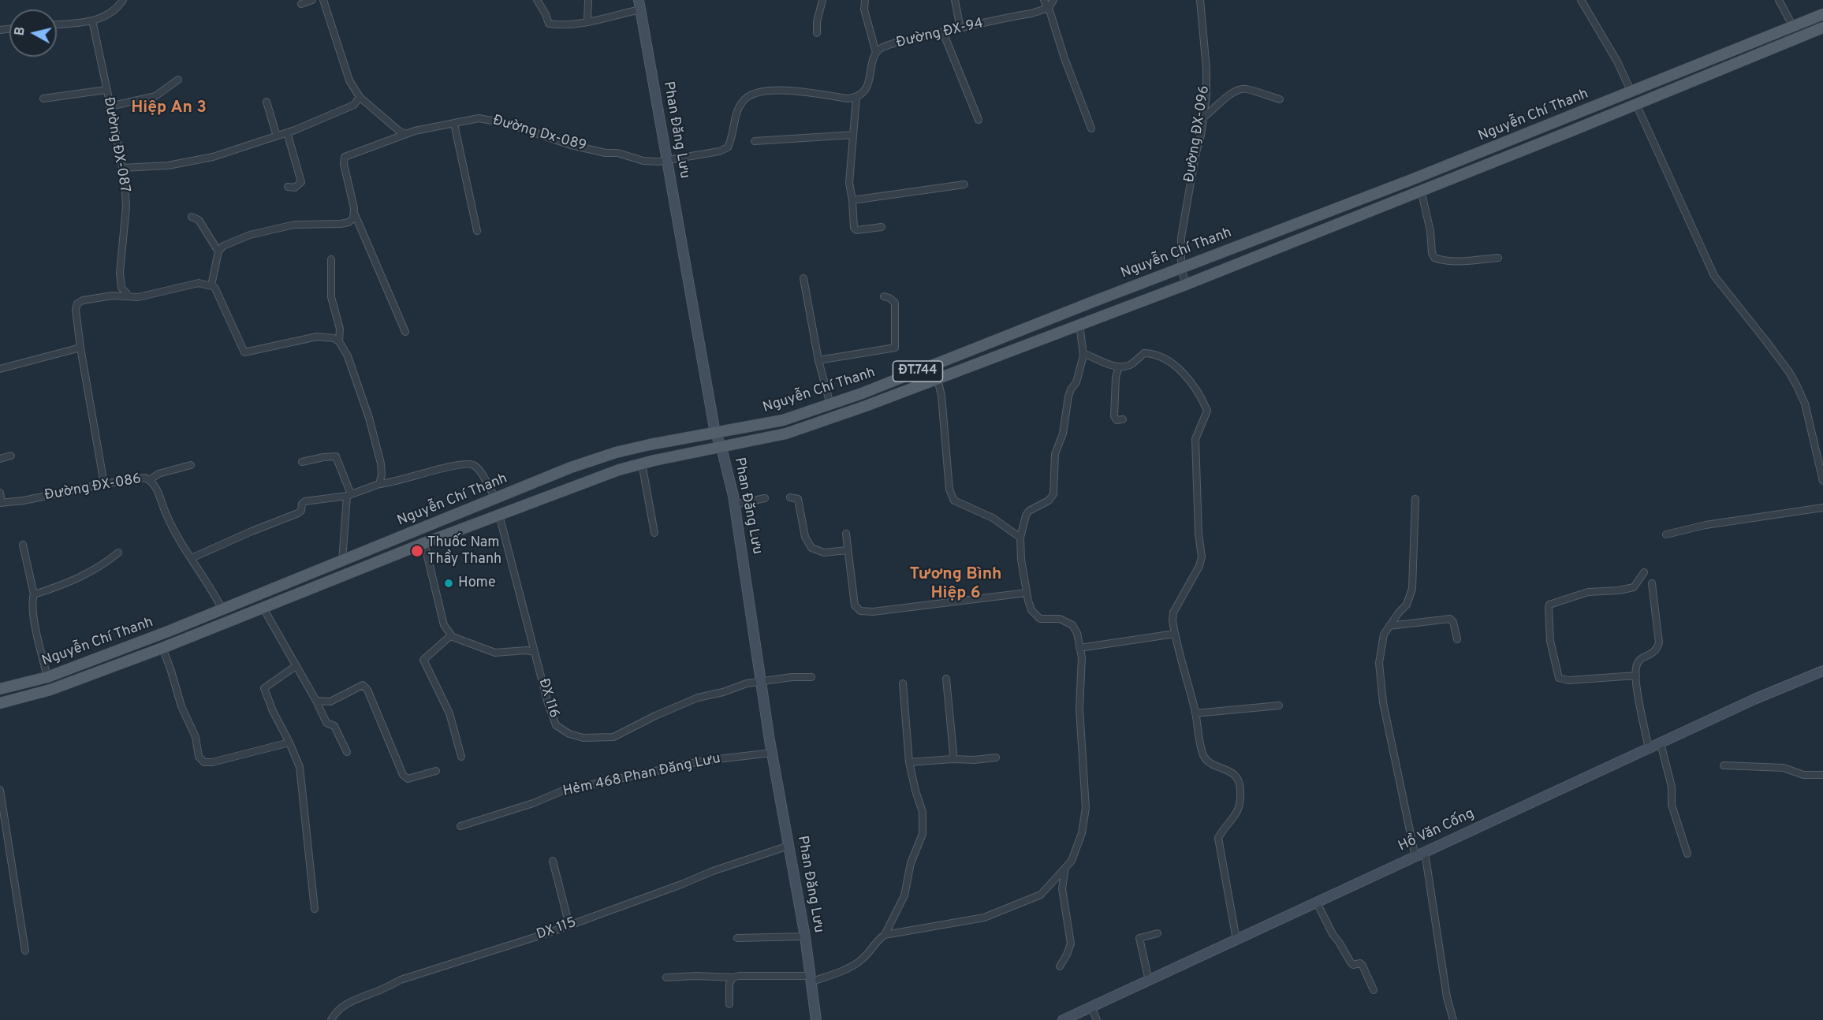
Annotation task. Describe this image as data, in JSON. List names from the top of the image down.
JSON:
{
  "streets": {
    "main road": ["Nguyễn Chí Thanh", "ĐT.744"],
    "street": [
      "Đường ĐX-94",
      "Phan Đăng Lưu",
      "Đường Dx-089",
      "Đường ĐX-096",
      "Đường ĐX-087",
      "Đường ĐX-086",
      "ĐX 116",
      "Hẻm 468 Phan Đăng Lưu",
      "Hồ Văn Cống",
      "DX 115"
    ]
  },
  "crossings": [
    ["Nguyễn Chí Thanh", "Phan Đăng Lưu"],
    ["Nguyễn Chí Thanh", "Đường ĐX-096"],
    ["Nguyễn Chí Thanh", "Đường ĐX-086"],
    ["Nguyễn Chí Thanh", "ĐX 116"],
    ["Phan Đăng Lưu", "Đường Dx-089"],
    ["Phan Đăng Lưu", "ĐX 116"],
    ["Phan Đăng Lưu", "Hẻm 468 Phan Đăng Lưu"],
    ["Phan Đăng Lưu", "DX 115"]
  ],
  "districts": ["Hiệp An 3", "Tương Bình Hiệp 6"],
  "places": ["Thuốc Nam Thầy Thanh", "Home"],
  "north": "left"
}
